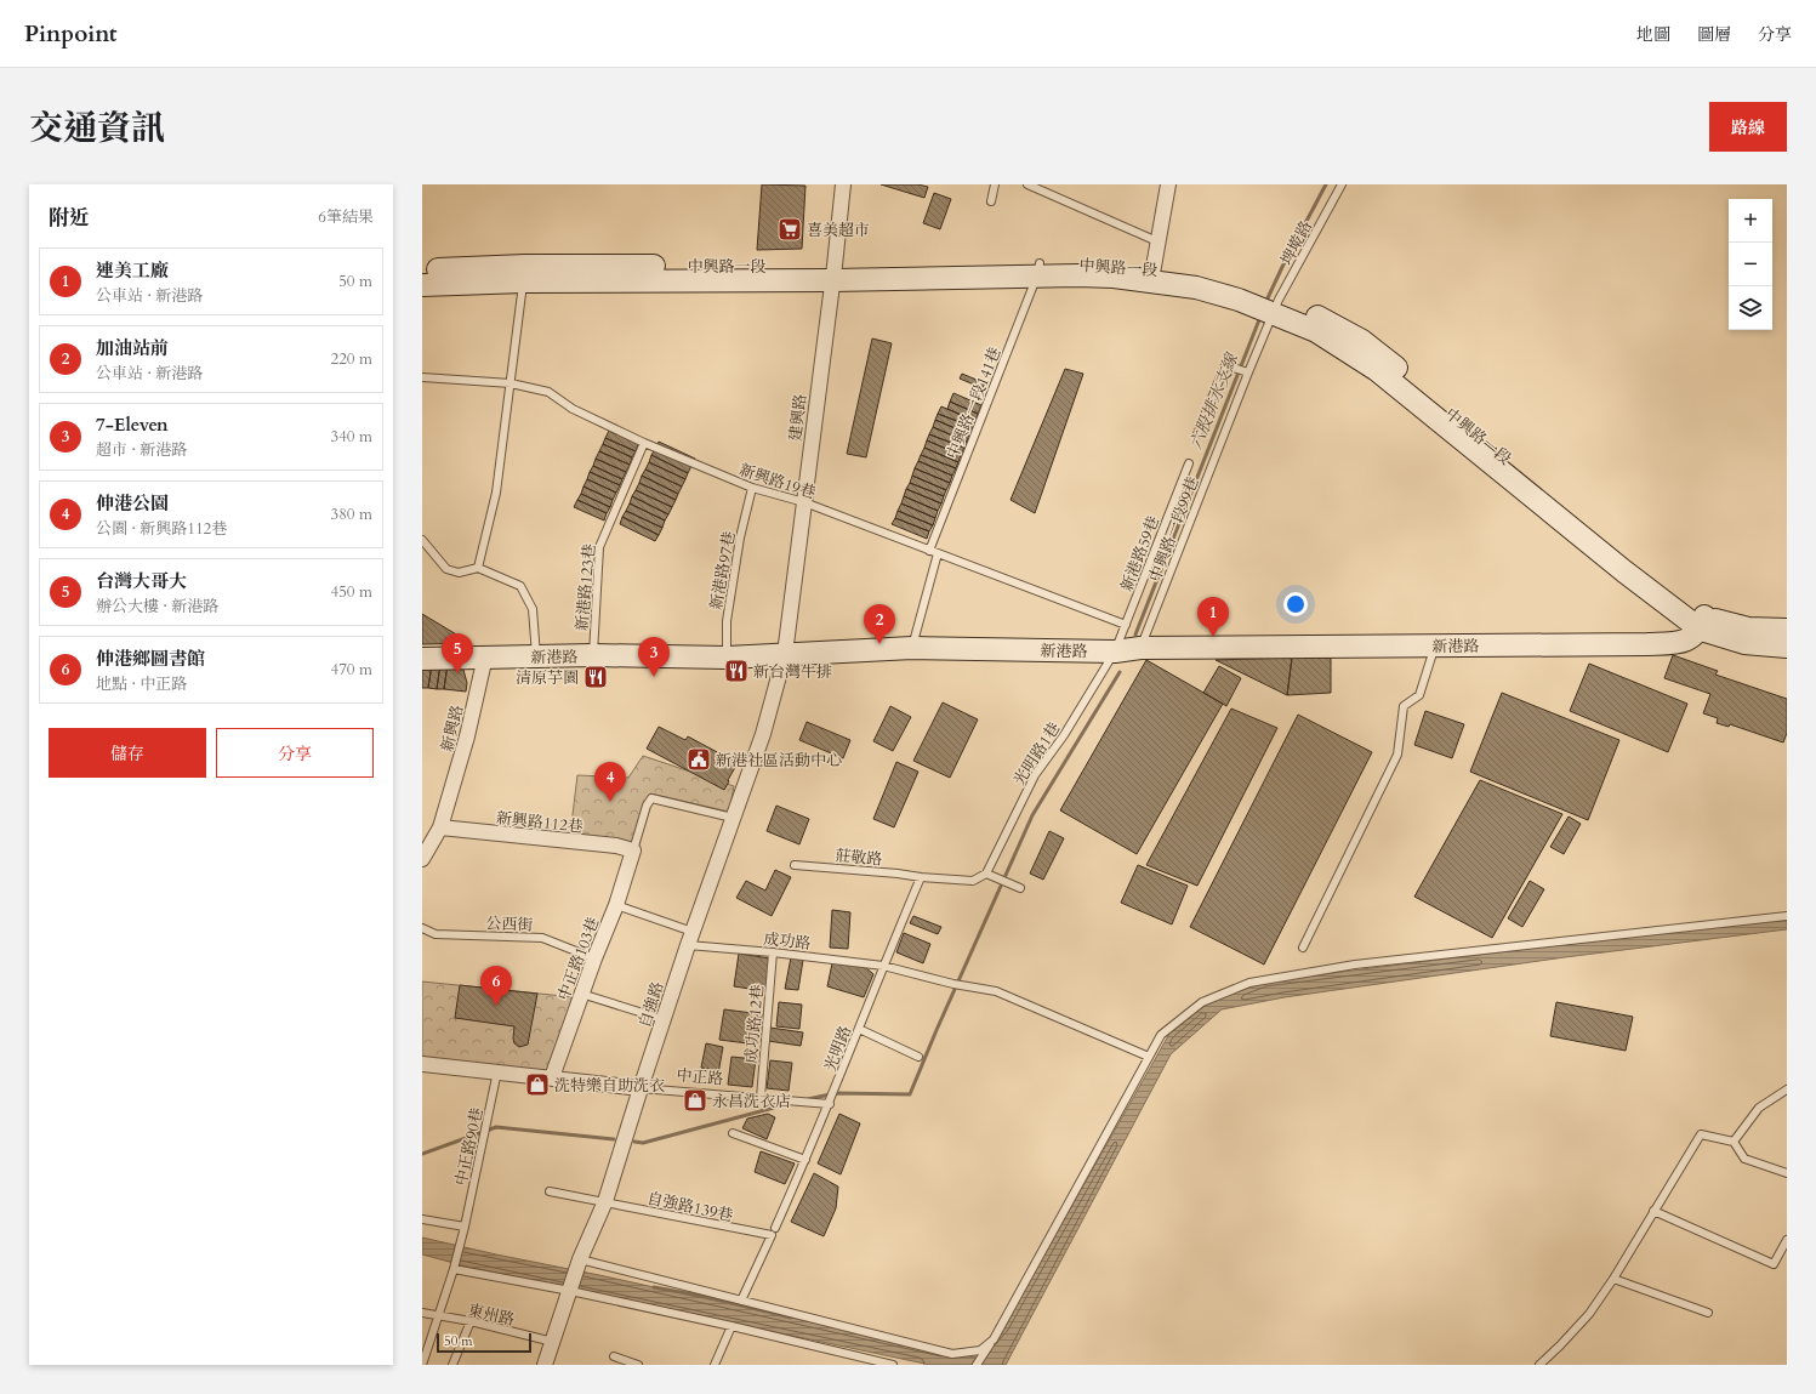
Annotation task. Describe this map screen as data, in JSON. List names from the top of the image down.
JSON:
{
  "streets": {
    "main road": ["中興路一段", "新港路"],
    "street": [
      "建興路",
      "新興路",
      "新興路112巷",
      "中正路103巷",
      "自強路",
      "中正路"
    ],
    "lane": [
      "埤墘路",
      "中興路一段141巷",
      "新興路19巷",
      "中興路一段99巷",
      "新港路59巷",
      "新港路97巷",
      "新港路123巷",
      "光明路1巷",
      "莊敬路",
      "公西街",
      "成功路",
      "成功路12巷",
      "光明路",
      "中正路90巷",
      "自強路139巷",
      "東州路"
    ]
  },
  "crossings": [
    ["埤墘路", "中興路一段"],
    ["埤墘路", "中興路一段99巷"],
    ["中興路一段", "中興路一段141巷"],
    ["中興路一段", "建興路"],
    ["中興路一段", "中興路一段99巷"],
    ["中興路一段", "新港路"],
    ["中興路一段141巷", "新興路19巷"],
    ["建興路", "新興路19巷"],
    ["建興路", "新港路"],
    ["建興路", "自強路"],
    ["新興路19巷", "新港路59巷"],
    ["新興路19巷", "新港路97巷"],
    ["新興路19巷", "新港路123巷"],
    ["中興路一段99巷", "新港路"],
    ["新港路59巷", "新港路"],
    ["新港路59巷", "光明路1巷"],
    ["新港路97巷", "新港路"],
    ["新港路123巷", "新港路"],
    ["新港路", "新興路"],
    ["新港路", "光明路1巷"],
    ["新港路", "自強路"],
    ["新興路", "新興路112巷"],
    ["新興路112巷", "中正路103巷"],
    ["莊敬路", "光明路"],
    ["公西街", "中正路103巷"],
    ["成功路", "中正路103巷"],
    ["成功路", "自強路"],
    ["成功路", "成功路12巷"],
    ["成功路", "光明路"],
    ["中正路103巷", "中正路"],
    ["自強路", "中正路"],
    ["自強路", "自強路139巷"],
    ["自強路", "東州路"],
    ["成功路12巷", "中正路"],
    ["光明路", "中正路"],
    ["光明路", "自強路139巷"],
    ["中正路", "中正路90巷"],
    ["中正路90巷", "東州路"]
  ],
  "water": ["六股排水支線"],
  "places": {
    "supermarket": ["喜美超市"],
    "restaurant": ["新台灣牛排", "清原芋園"],
    "public building": ["新港社區活動中心"],
    "shop": ["洗特樂自助洗衣", "永昌洗衣店"]
  },
  "scale_bar": "50 m",
  "page": {
    "header": "Pinpoint",
    "nav": ["地圖", "圖層", "分享"],
    "title": "交通資訊",
    "buttons": [
      "路線",
      ["儲存", "分享"]
    ],
    "heading": ["附近", "6筆結果"],
    "map_buttons": ["+", "−"],
    "list": [
      {
        "mark": "1",
        "name": "連美工廠",
        "note": "公車站 · 新港路",
        "value": "50 m"
      },
      {
        "mark": "2",
        "name": "加油站前",
        "note": "公車站 · 新港路",
        "value": "220 m"
      },
      {
        "mark": "3",
        "name": "7-Eleven",
        "note": "超市 · 新港路",
        "value": "340 m"
      },
      {
        "mark": "4",
        "name": "伸港公園",
        "note": "公園 · 新興路112巷",
        "value": "380 m"
      },
      {
        "mark": "5",
        "name": "台灣大哥大",
        "note": "辦公大樓 · 新港路",
        "value": "450 m"
      },
      {
        "mark": "6",
        "name": "伸港鄉圖書館",
        "note": "地點 · 中正路",
        "value": "470 m"
      }
    ],
    "pins": [
      "1",
      "2",
      "5",
      "3",
      "4",
      "6"
    ],
    "scale": "50 m"
  }
}
